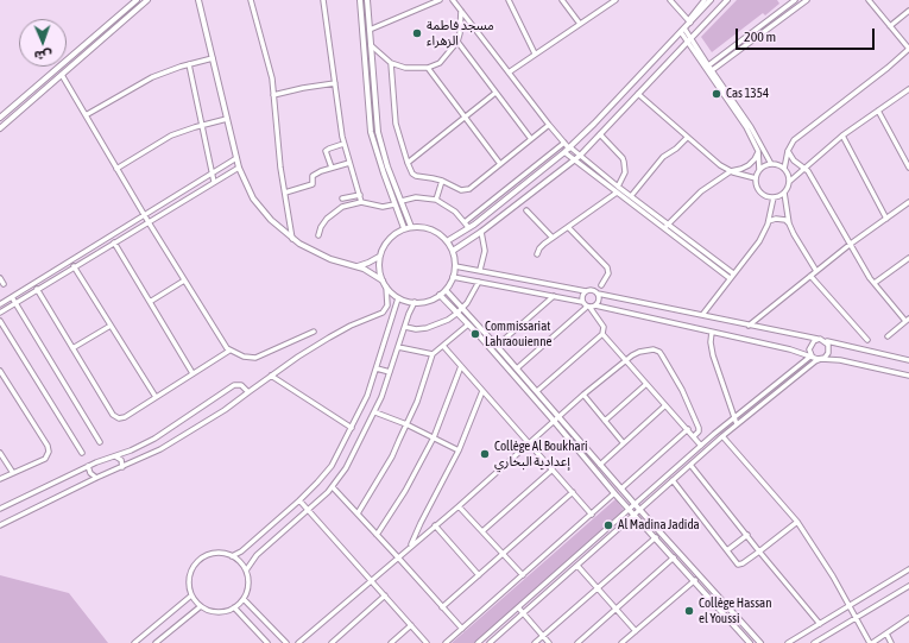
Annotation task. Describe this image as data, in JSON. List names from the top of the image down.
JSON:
{
  "places": [
    "مسجد فاطمة الزهراء",
    "Cas 1354",
    "Commissariat Lahraouienne",
    "Collège Al Boukhari إعدادية البخاري",
    "Al Madina Jadida",
    "Collège Hassan el Youssi"
  ],
  "scale_bar": "200 m",
  "north": "bottom"
}
